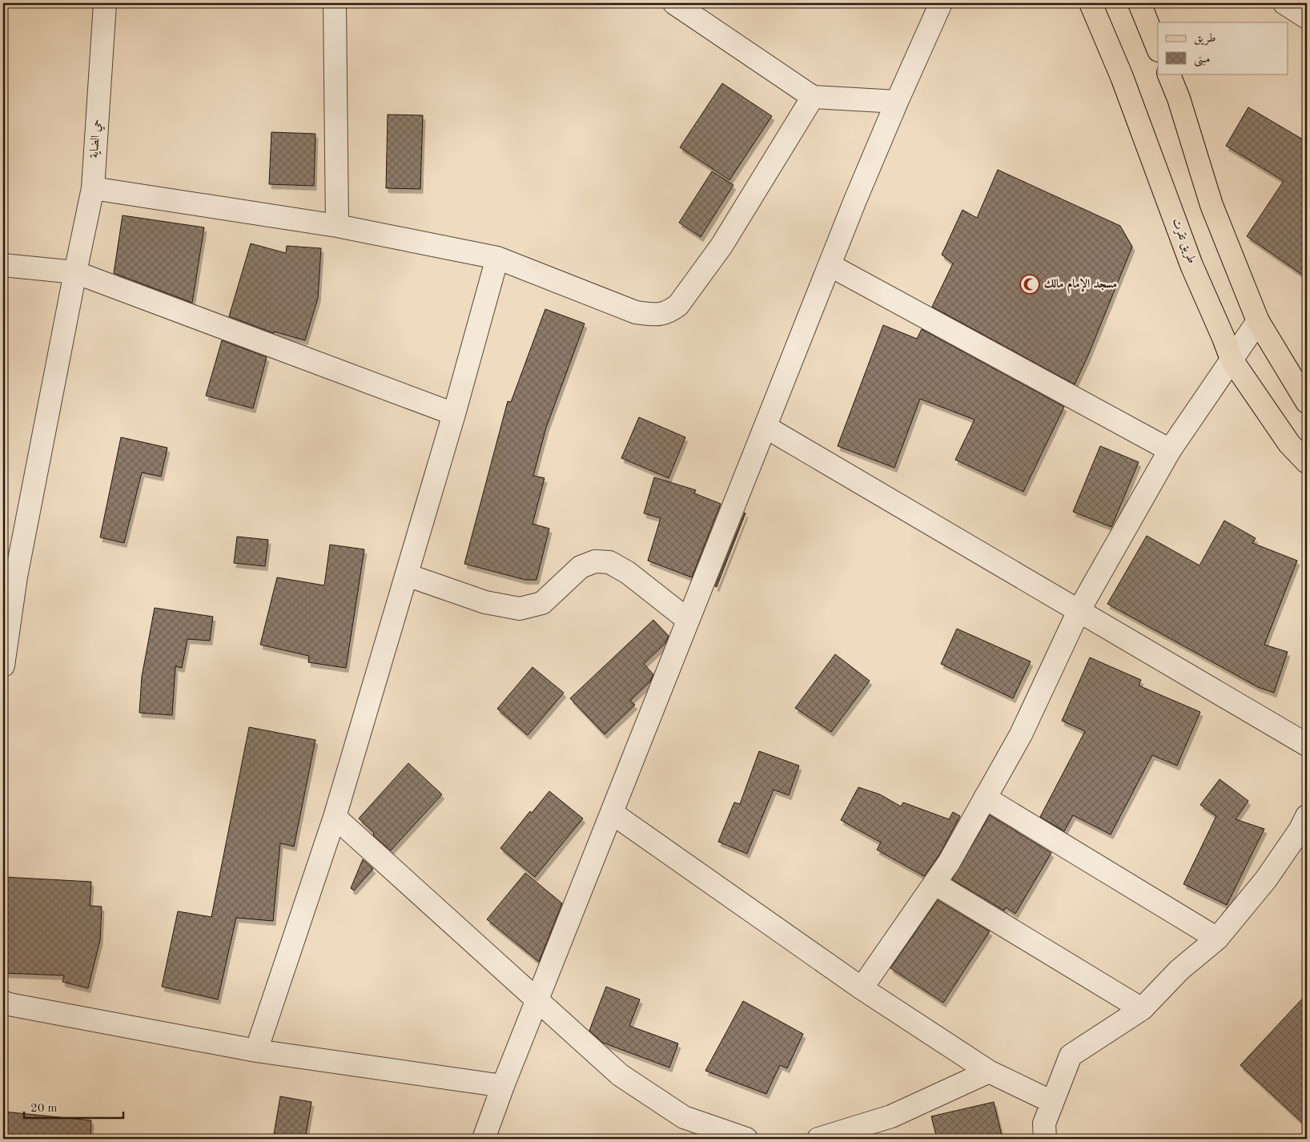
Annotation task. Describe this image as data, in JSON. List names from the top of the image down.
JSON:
{
  "streets": {
    "main road": ["طريق تقرت"],
    "street": ["حي الضاية"]
  },
  "places": {
    "mosque": ["مسجد الإمام مالك"]
  },
  "legend": ["طريق", "مبنى"],
  "scale_bar": "20 m"
}
